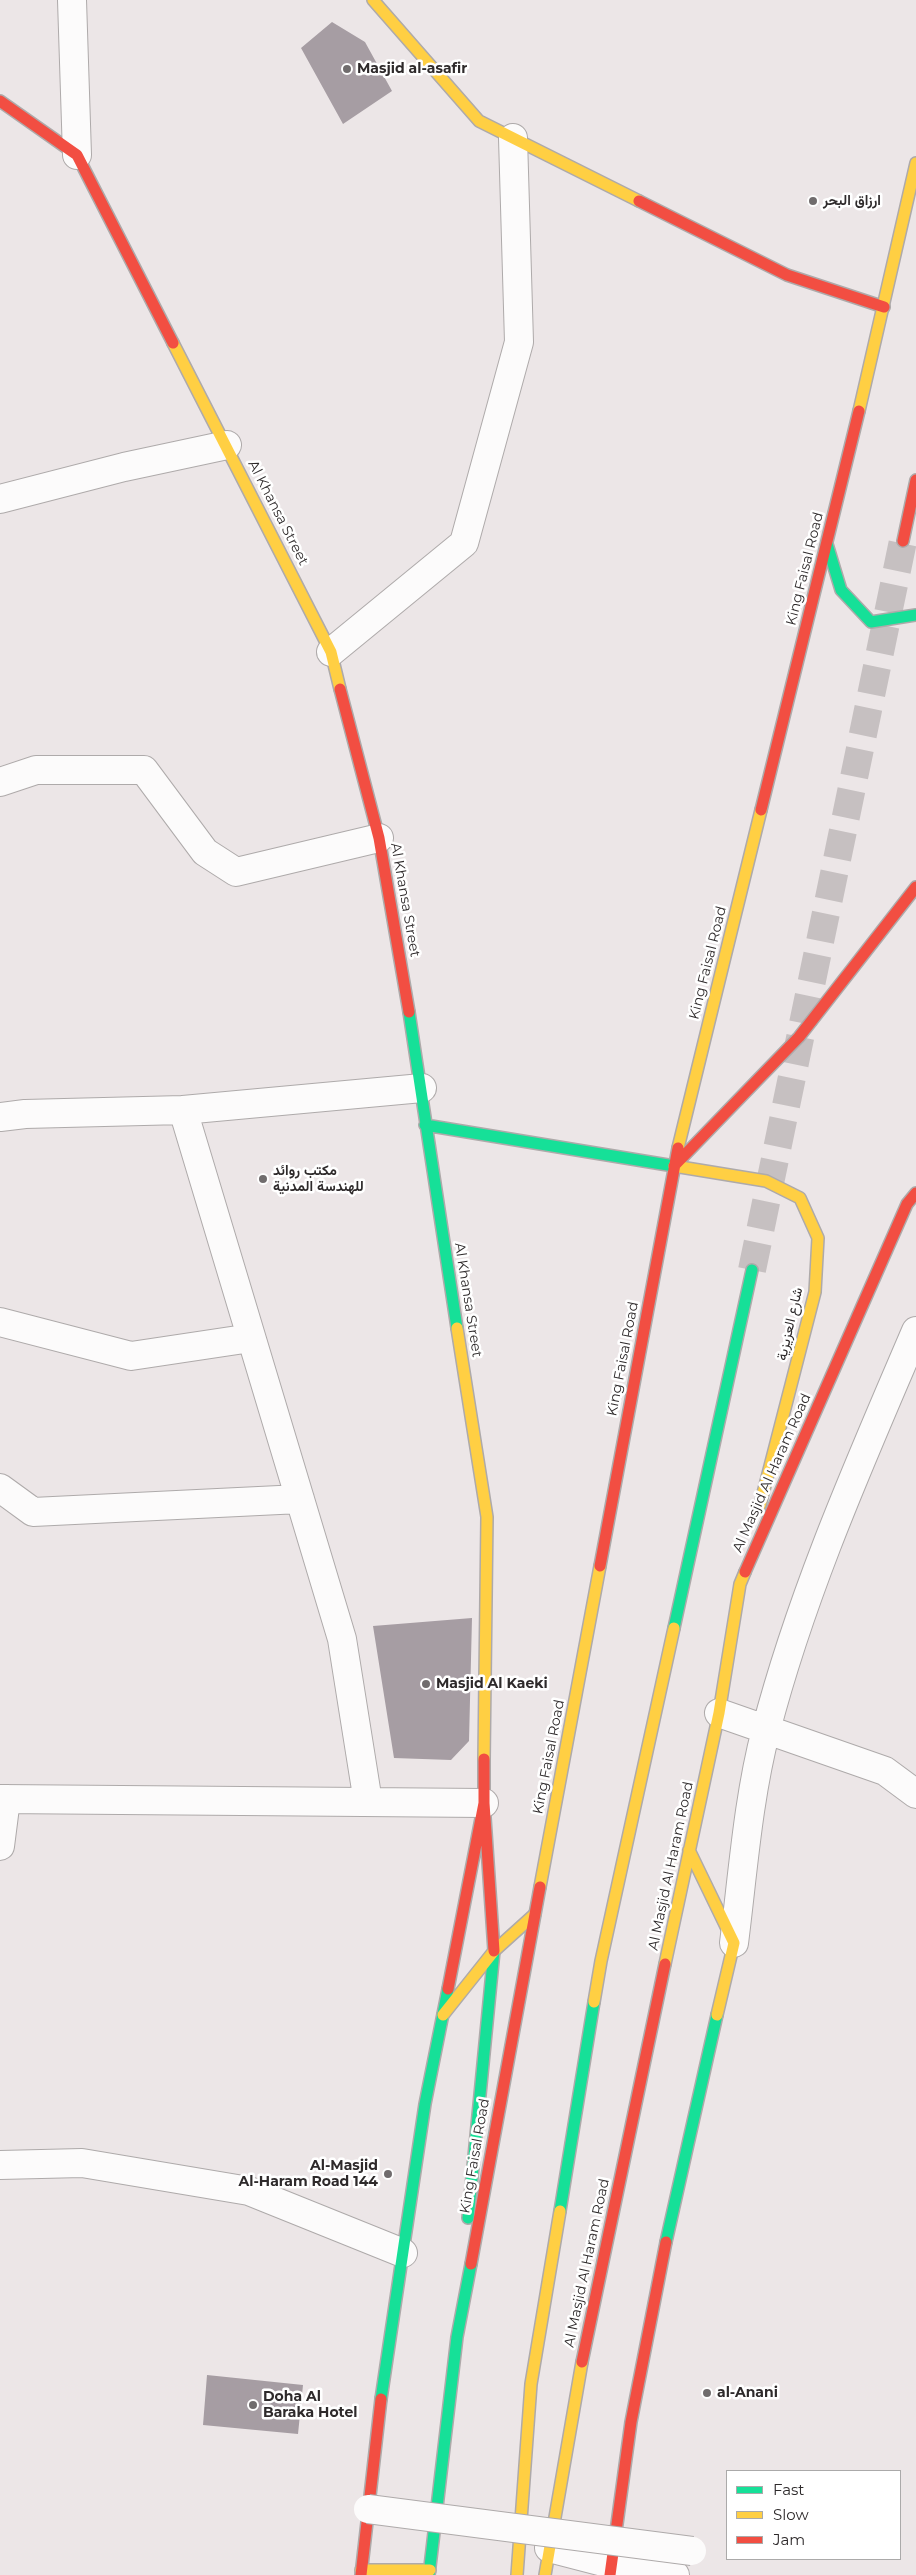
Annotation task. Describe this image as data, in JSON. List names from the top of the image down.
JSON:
{
  "streets": {
    "main road": [
      "Al Khansa Street",
      "King Faisal Road",
      "شارع العزيزية",
      "Al Masjid Al Haram Road"
    ]
  },
  "crossings": [
    ["Al Khansa Street", "شارع العزيزية"],
    ["King Faisal Road", "شارع العزيزية"],
    ["شارع العزيزية", "Al Masjid Al Haram Road"]
  ],
  "places": [
    "Masjid al-asafir",
    "ارزاق البحر",
    "مكتب روائد للهندسة المدنية",
    "Masjid Al Kaeki",
    "Al-Masjid Al-Haram Road 144",
    "al-Anani",
    "Doha Al Baraka Hotel"
  ],
  "legend": ["Fast", "Slow", "Jam"]
}
